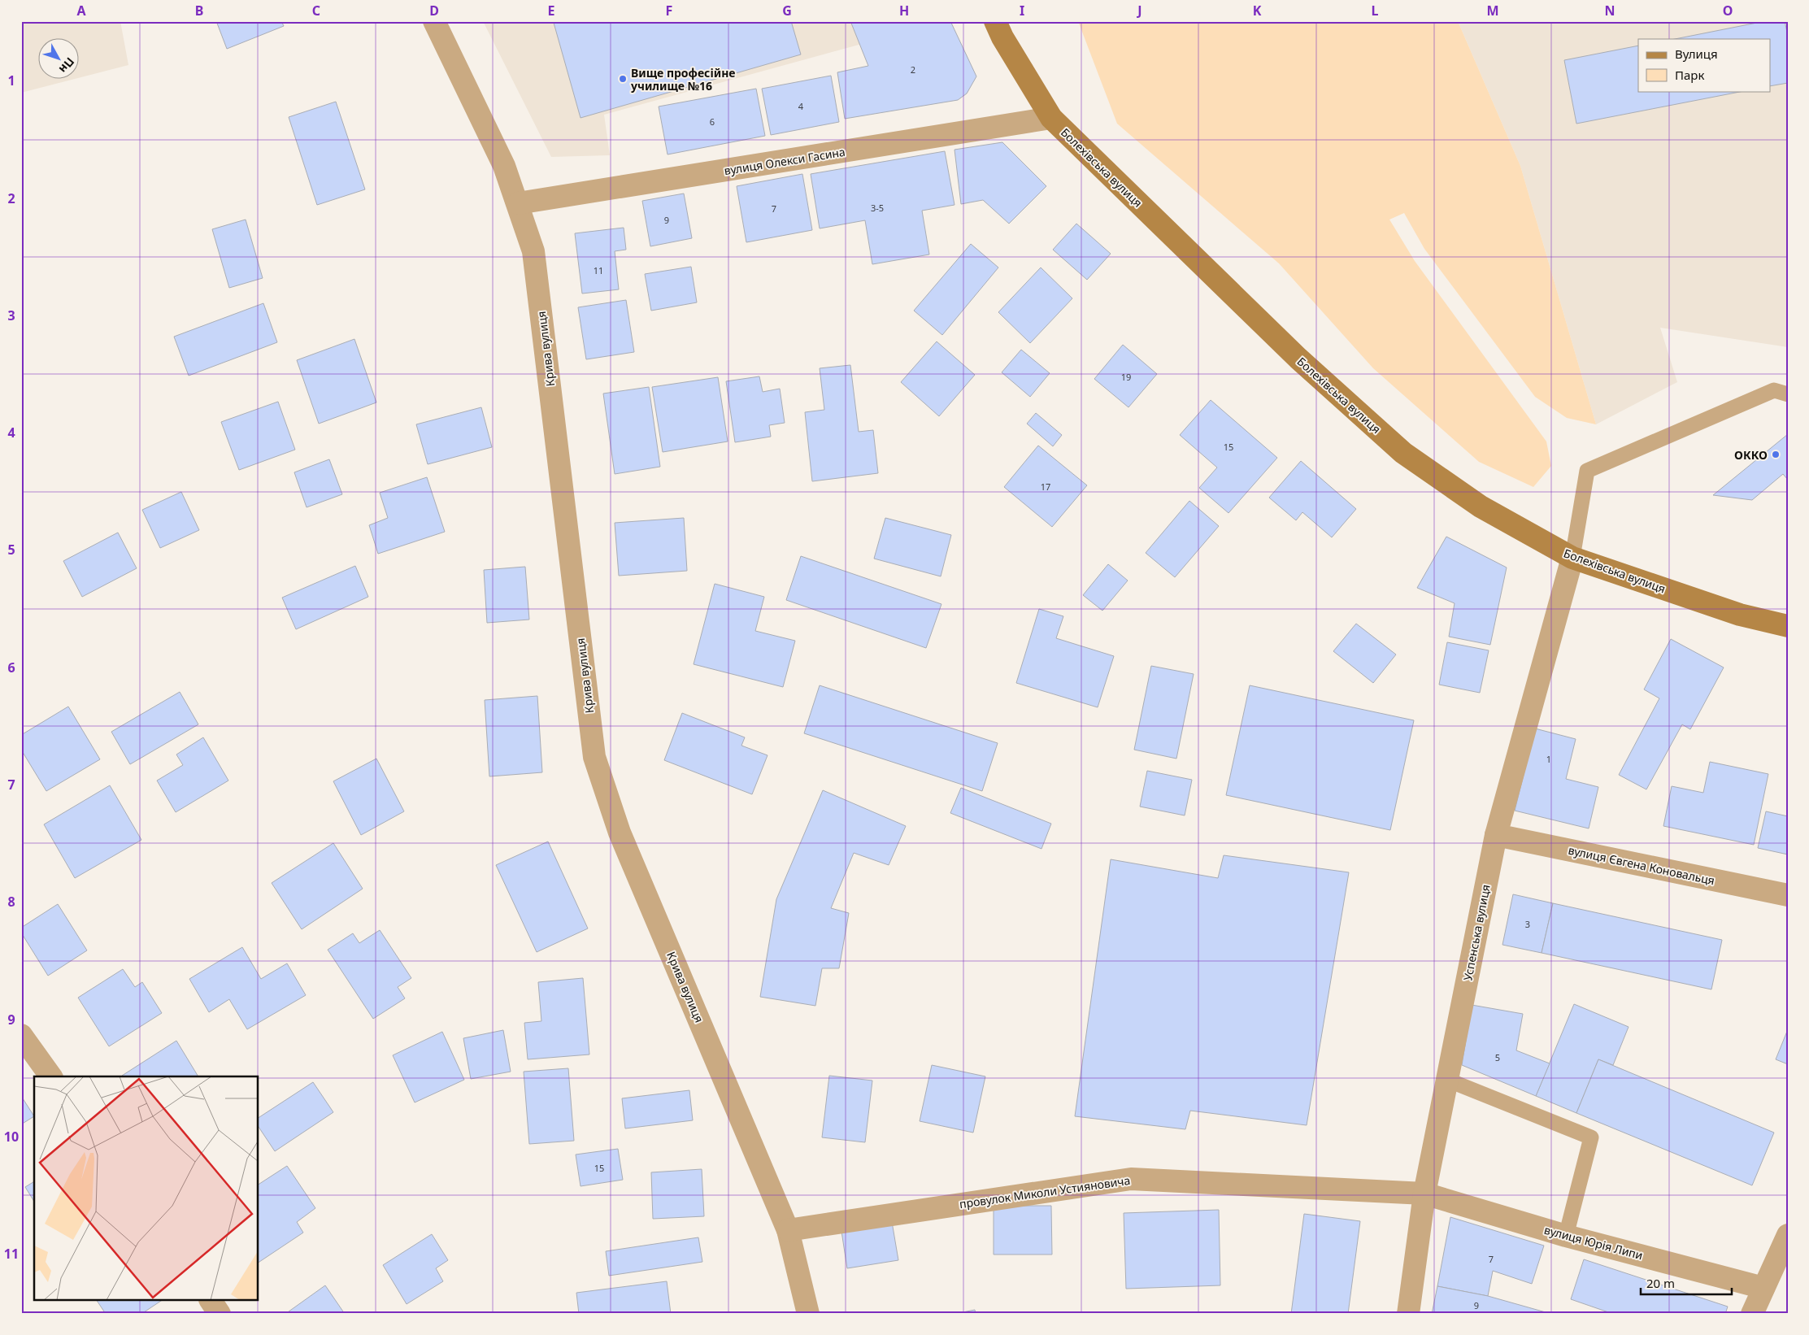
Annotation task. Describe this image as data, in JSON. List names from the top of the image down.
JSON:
{
  "streets": {
    "main road": ["Болехівська вулиця"],
    "street": [
      "вулиця Олекси Гасина",
      "Крива вулиця",
      "вулиця Євгена Коновальця",
      "Успенська вулиця",
      "провулок Миколи Устияновича",
      "вулиця Юрія Липи"
    ]
  },
  "crossings": [
    ["вулиця Олекси Гасина", "Болехівська вулиця"],
    ["вулиця Олекси Гасина", "Крива вулиця"],
    ["Болехівська вулиця", "Успенська вулиця"],
    ["Крива вулиця", "провулок Миколи Устияновича"],
    ["вулиця Євгена Коновальця", "Успенська вулиця"],
    ["Успенська вулиця", "провулок Миколи Устияновича"],
    ["Успенська вулиця", "вулиця Юрія Липи"],
    ["провулок Миколи Устияновича", "вулиця Юрія Липи"]
  ],
  "places": ["Вище професійне училище №16", "ОККО"],
  "house_numbers": [
    "2",
    "4",
    "6",
    "3-5",
    "7",
    "9",
    "11",
    "19",
    "15",
    "17",
    "1",
    "3",
    "5",
    "15",
    "7",
    "9"
  ],
  "legend": ["Вулиця", "Парк"],
  "scale_bar": "20 m",
  "north": "bottom right",
  "grid": {
    "columns": [
      "A",
      "B",
      "C",
      "D",
      "E",
      "F",
      "G",
      "H",
      "I",
      "J",
      "K",
      "L",
      "M",
      "N",
      "O"
    ],
    "rows": [
      "1",
      "2",
      "3",
      "4",
      "5",
      "6",
      "7",
      "8",
      "9",
      "10",
      "11"
    ]
  }
}
